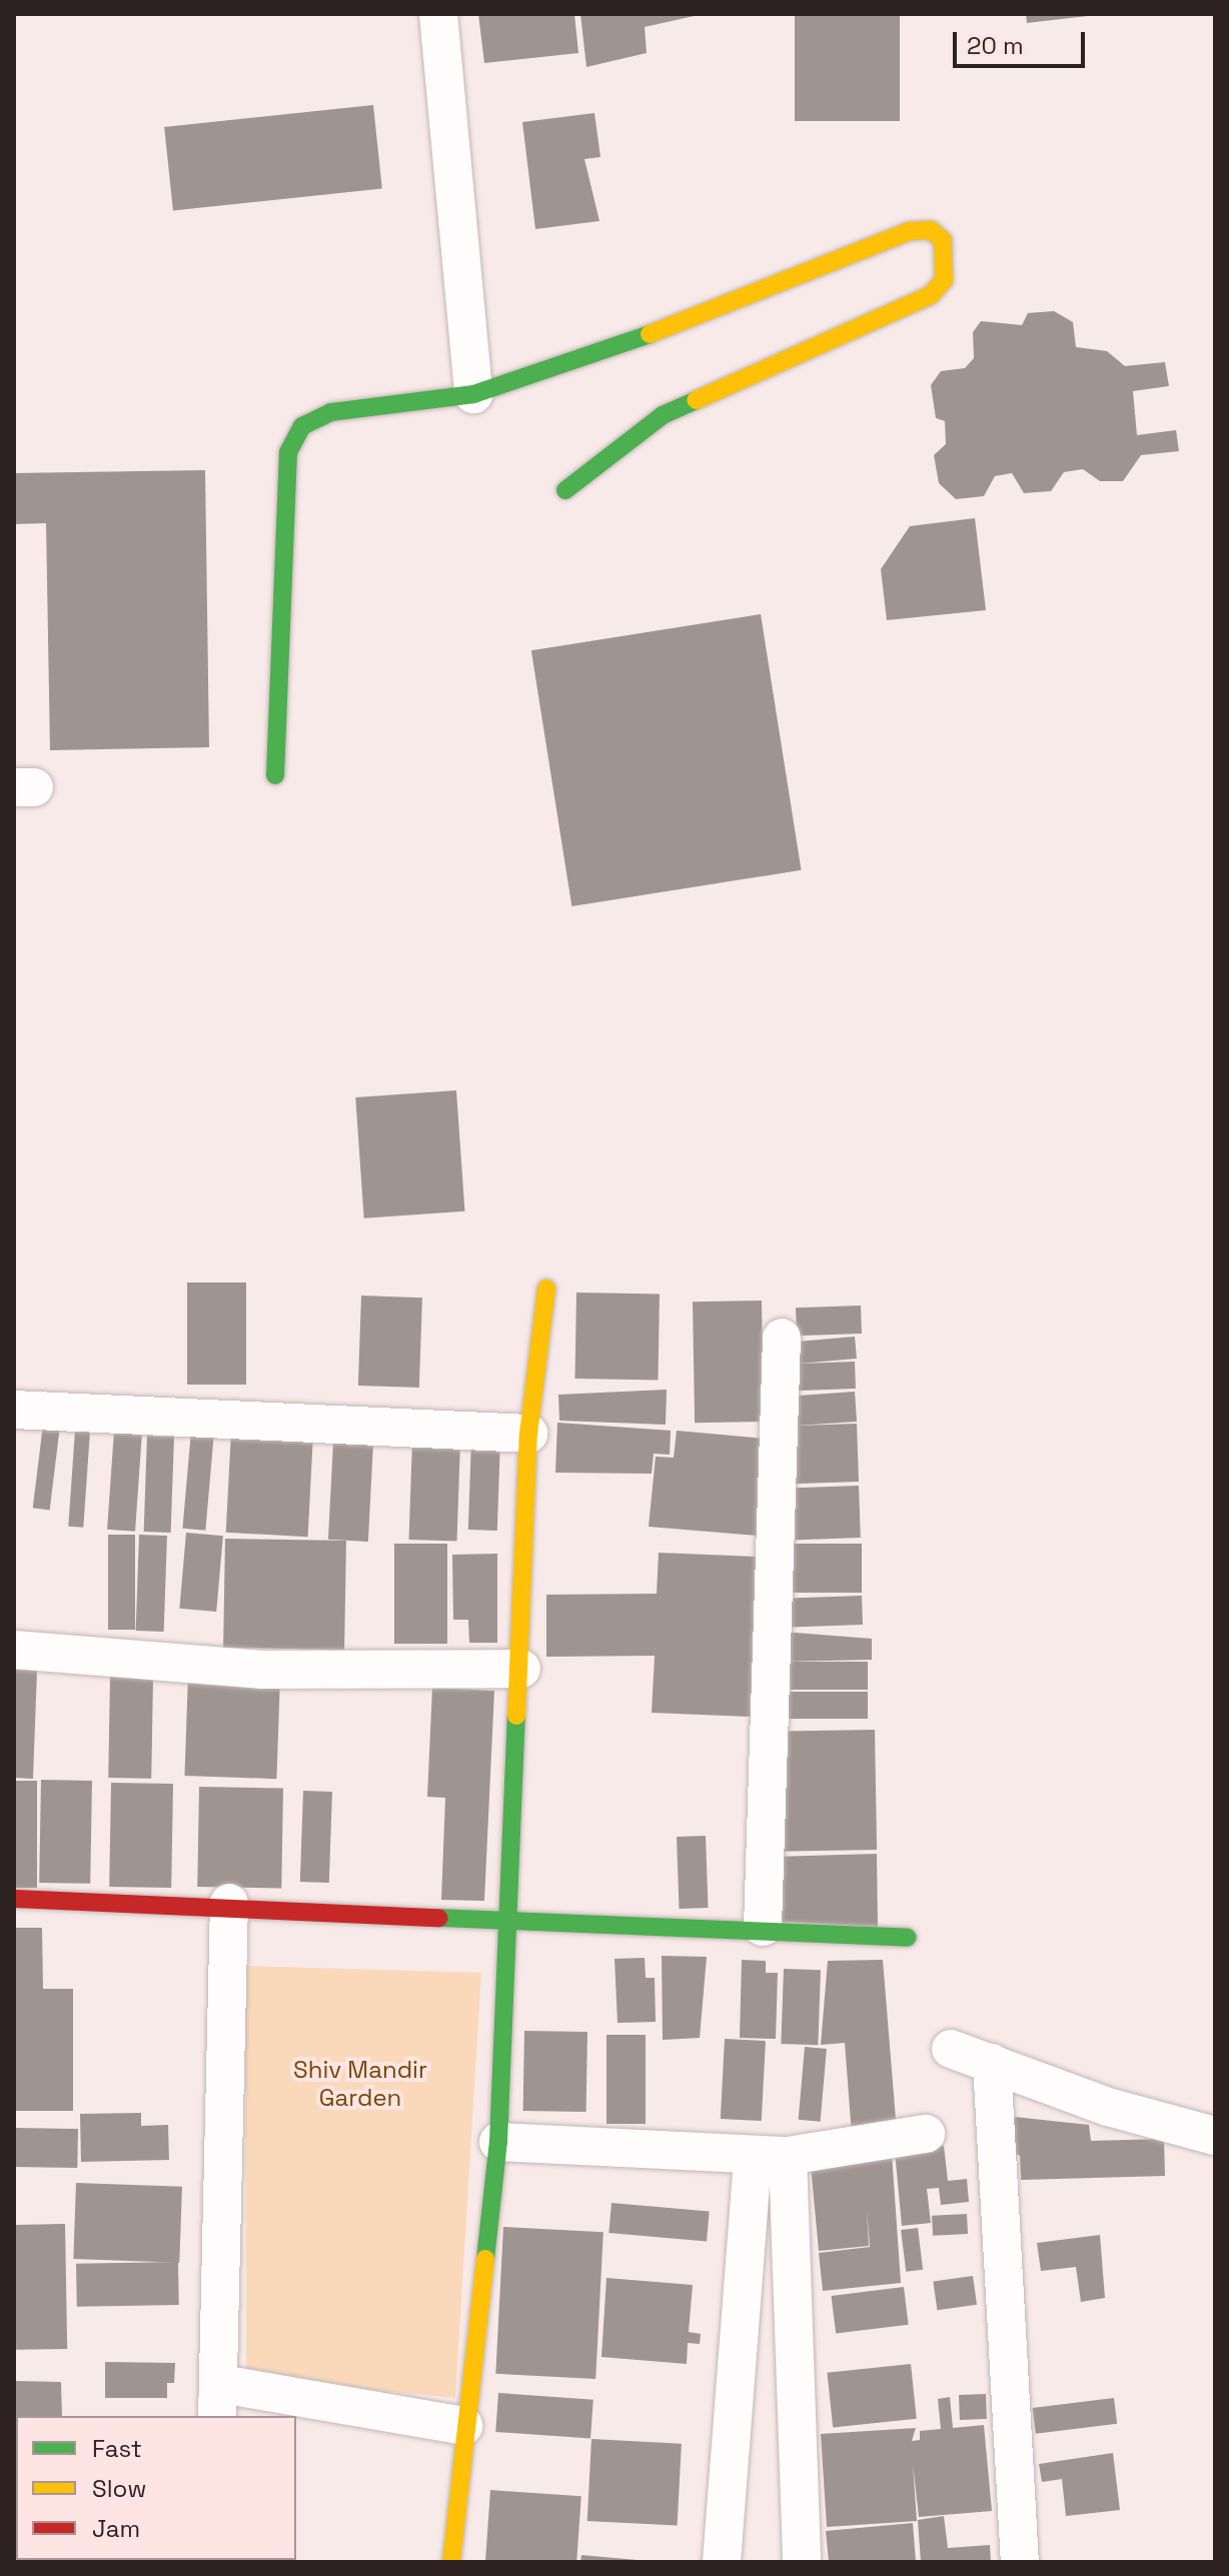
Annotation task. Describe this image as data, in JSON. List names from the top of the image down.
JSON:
{
  "parks": ["Shiv Mandir Garden"],
  "legend": ["Fast", "Slow", "Jam"],
  "scale_bar": "20 m"
}
